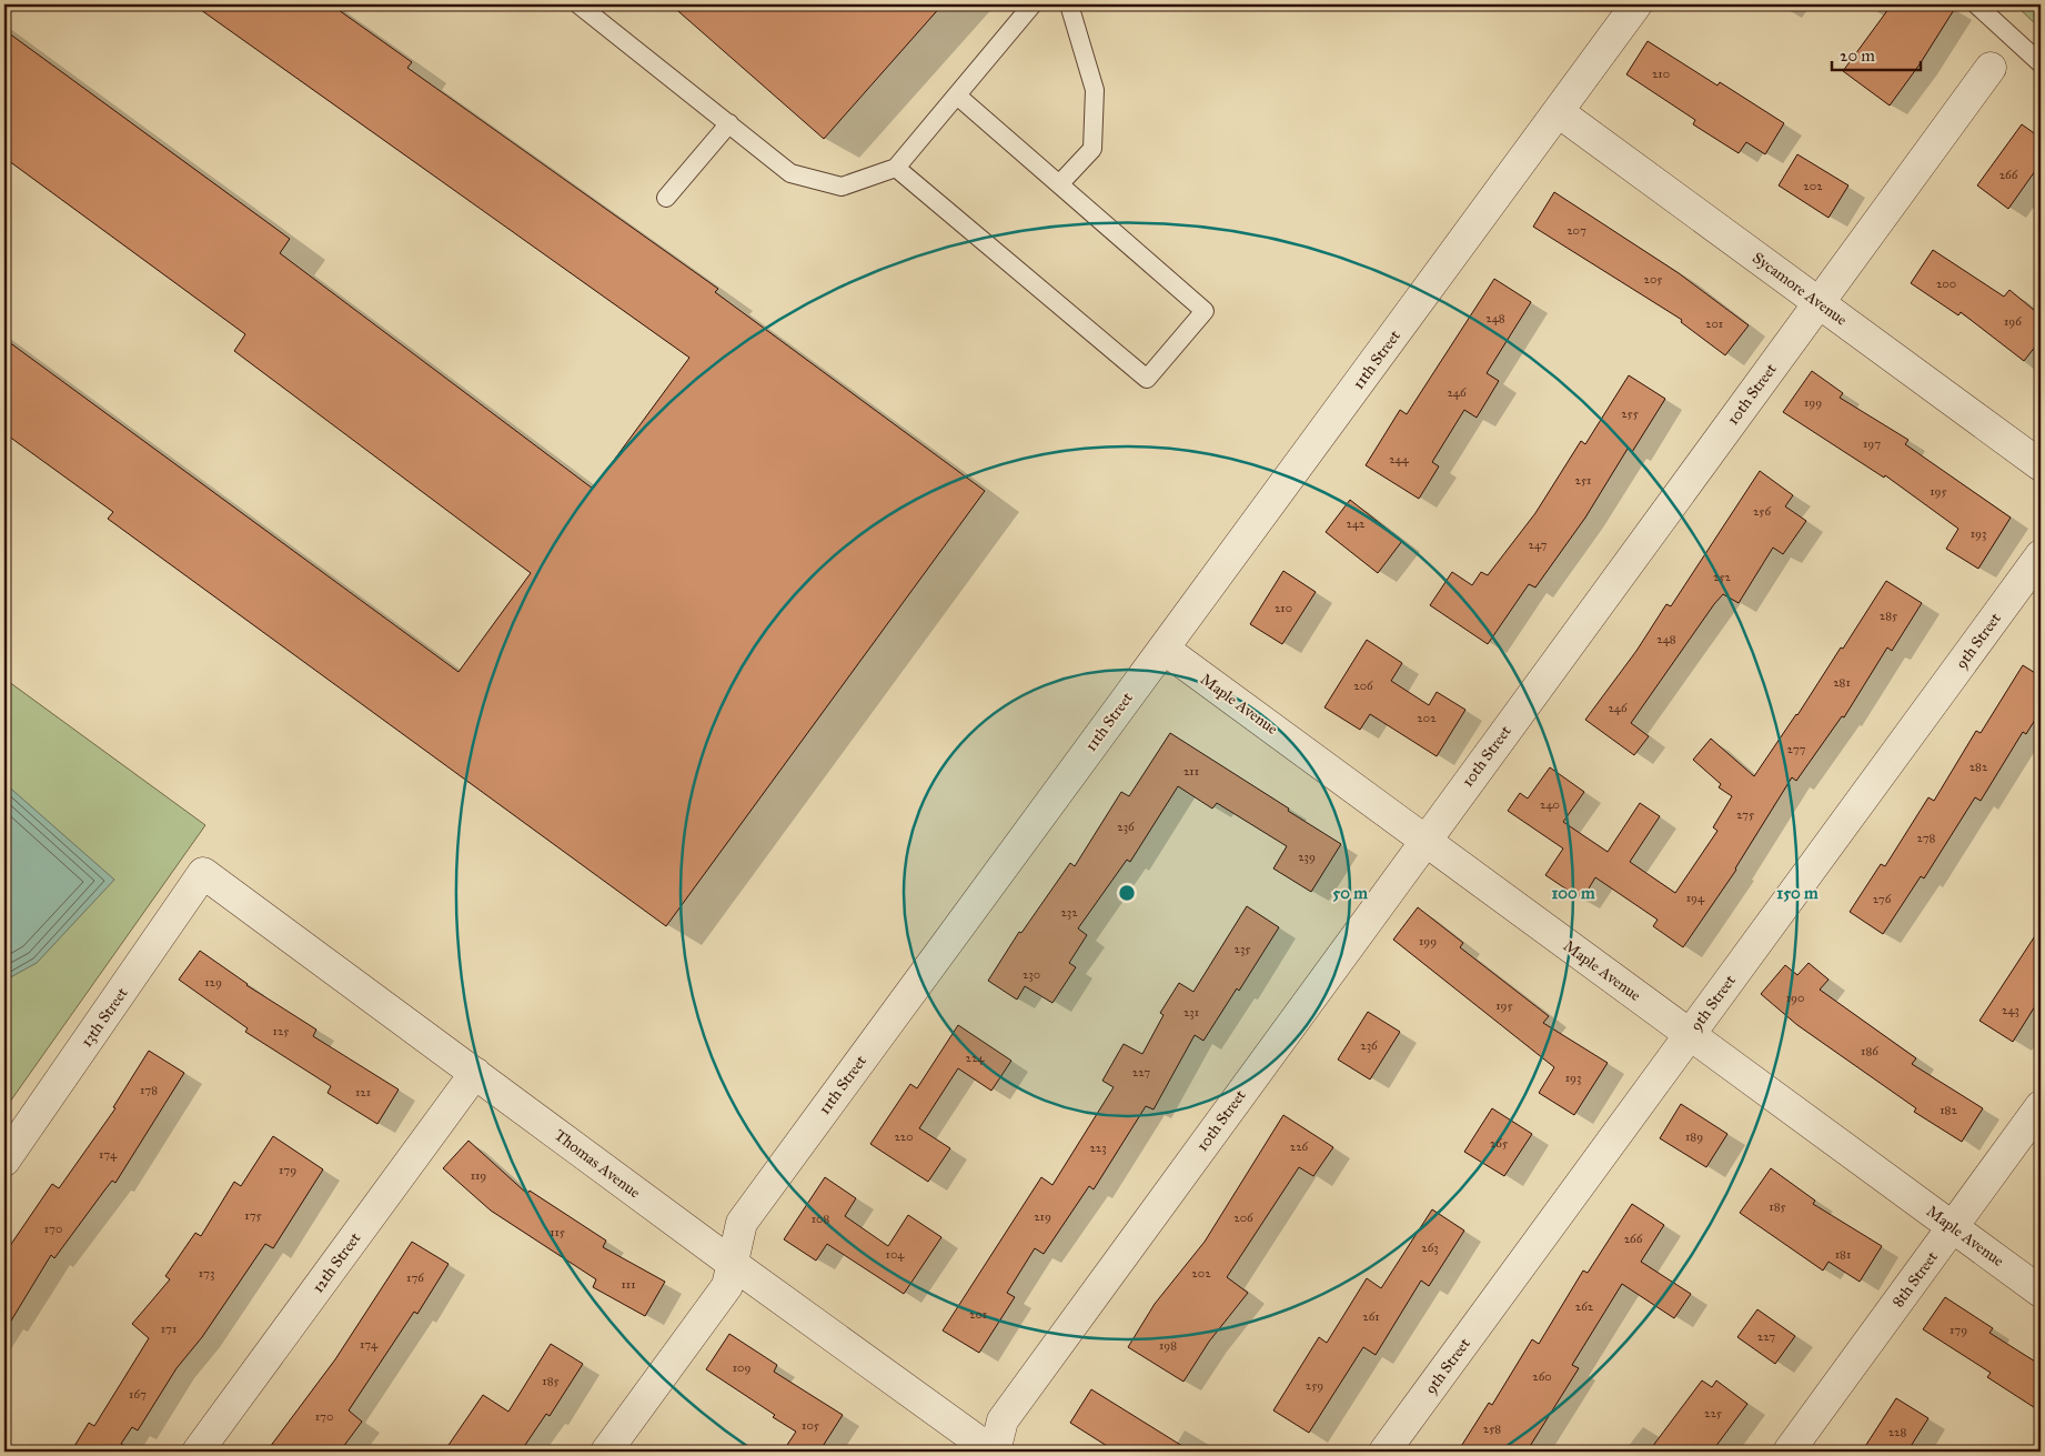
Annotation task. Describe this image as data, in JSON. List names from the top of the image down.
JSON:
{
  "streets": {
    "street": [
      "Sycamore Avenue",
      "11th Street",
      "10th Street",
      "9th Street",
      "Maple Avenue",
      "13th Street",
      "Thomas Avenue",
      "12th Street",
      "8th Street"
    ]
  },
  "crossings": [
    ["Sycamore Avenue", "11th Street"],
    ["Sycamore Avenue", "10th Street"],
    ["11th Street", "Maple Avenue"],
    ["11th Street", "Thomas Avenue"],
    ["10th Street", "Maple Avenue"],
    ["10th Street", "Thomas Avenue"],
    ["9th Street", "Maple Avenue"],
    ["Maple Avenue", "8th Street"],
    ["13th Street", "Thomas Avenue"],
    ["Thomas Avenue", "12th Street"]
  ],
  "house_numbers": [
    "210",
    "266",
    "202",
    "207",
    "205",
    "200",
    "248",
    "196",
    "201",
    "246",
    "199",
    "255",
    "197",
    "244",
    "251",
    "195",
    "256",
    "242",
    "193",
    "247",
    "252",
    "210",
    "285",
    "248",
    "281",
    "206",
    "246",
    "202",
    "277",
    "282",
    "211",
    "240",
    "275",
    "236",
    "278",
    "239",
    "194",
    "276",
    "232",
    "199",
    "235",
    "230",
    "129",
    "190",
    "195",
    "243",
    "231",
    "125",
    "236",
    "186",
    "224",
    "227",
    "193",
    "178",
    "121",
    "182",
    "220",
    "189",
    "265",
    "226",
    "223",
    "174",
    "179",
    "119",
    "185",
    "175",
    "219",
    "206",
    "108",
    "170",
    "115",
    "266",
    "263",
    "104",
    "181",
    "173",
    "202",
    "176",
    "111",
    "262",
    "201",
    "261",
    "171",
    "179",
    "227",
    "174",
    "198",
    "109",
    "260",
    "185",
    "259",
    "167",
    "225",
    "170",
    "105",
    "258",
    "228"
  ],
  "scale_bar": "20 m",
  "rings": ["50 m", "100 m", "150 m"]
}
